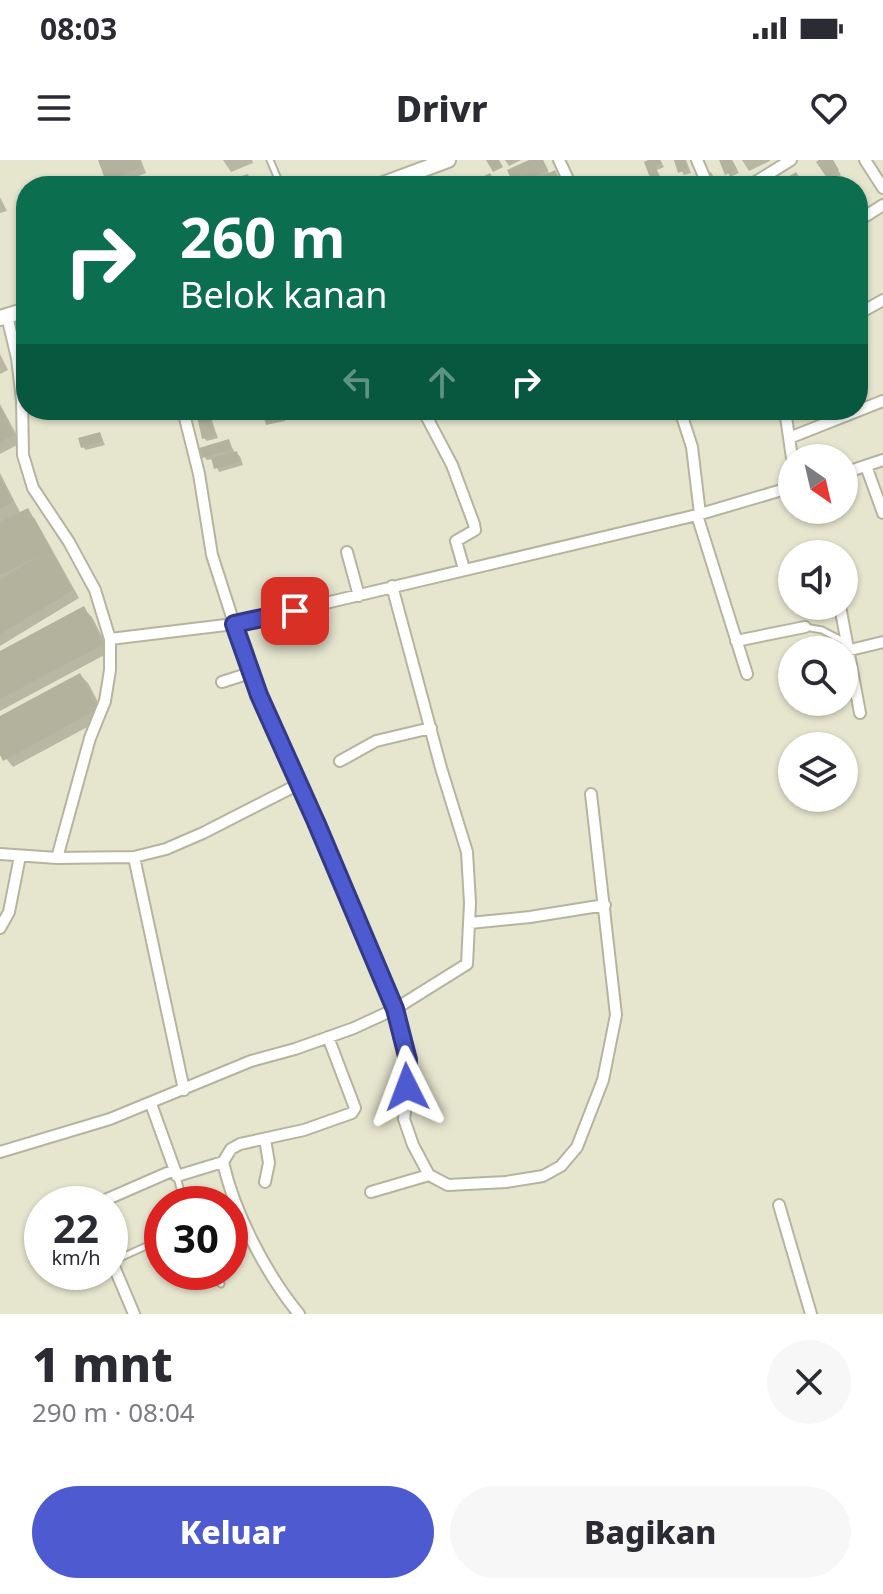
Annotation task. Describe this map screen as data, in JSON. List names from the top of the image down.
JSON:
{
  "north": "bottom right",
  "page": {
    "status": "08:03",
    "header": "Drivr",
    "turn": ["260 m", "Belok kanan"],
    "speed": "22 km/h",
    "limit": "30",
    "heading": ["1 mnt", "290 m · 08:04"],
    "buttons": ["Keluar", "Bagikan"]
  }
}
